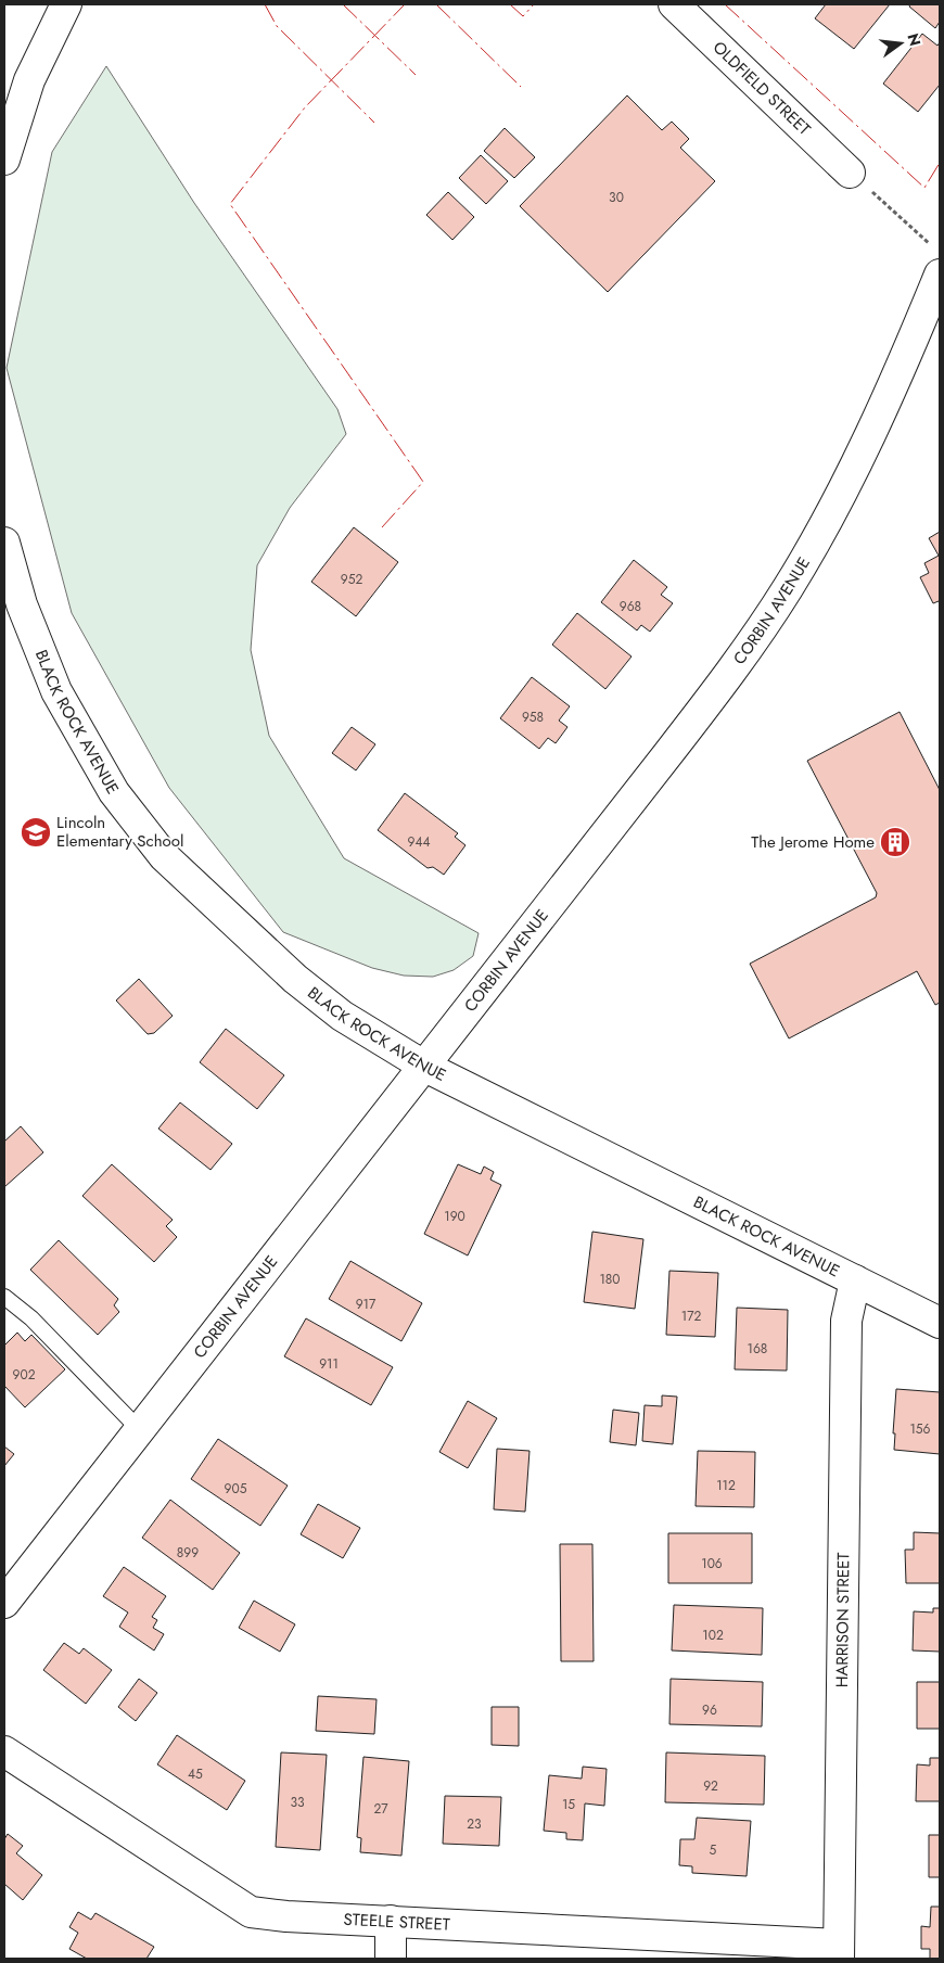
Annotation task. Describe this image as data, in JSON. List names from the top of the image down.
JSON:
{
  "streets": {
    "street": [
      "OLDFIELD STREET",
      "CORBIN AVENUE",
      "BLACK ROCK AVENUE",
      "HARRISON STREET",
      "STEELE STREET"
    ]
  },
  "crossings": [
    ["CORBIN AVENUE", "BLACK ROCK AVENUE"],
    ["BLACK ROCK AVENUE", "HARRISON STREET"],
    ["HARRISON STREET", "STEELE STREET"]
  ],
  "places": {
    "school or university": ["Lincoln Elementary School"],
    "building": ["The Jerome Home"]
  },
  "house_numbers": [
    "30",
    "952",
    "968",
    "958",
    "944",
    "190",
    "180",
    "917",
    "172",
    "168",
    "911",
    "902",
    "156",
    "112",
    "905",
    "899",
    "106",
    "102",
    "96",
    "45",
    "92",
    "33",
    "15",
    "27",
    "23",
    "5"
  ],
  "north": "right"
}
